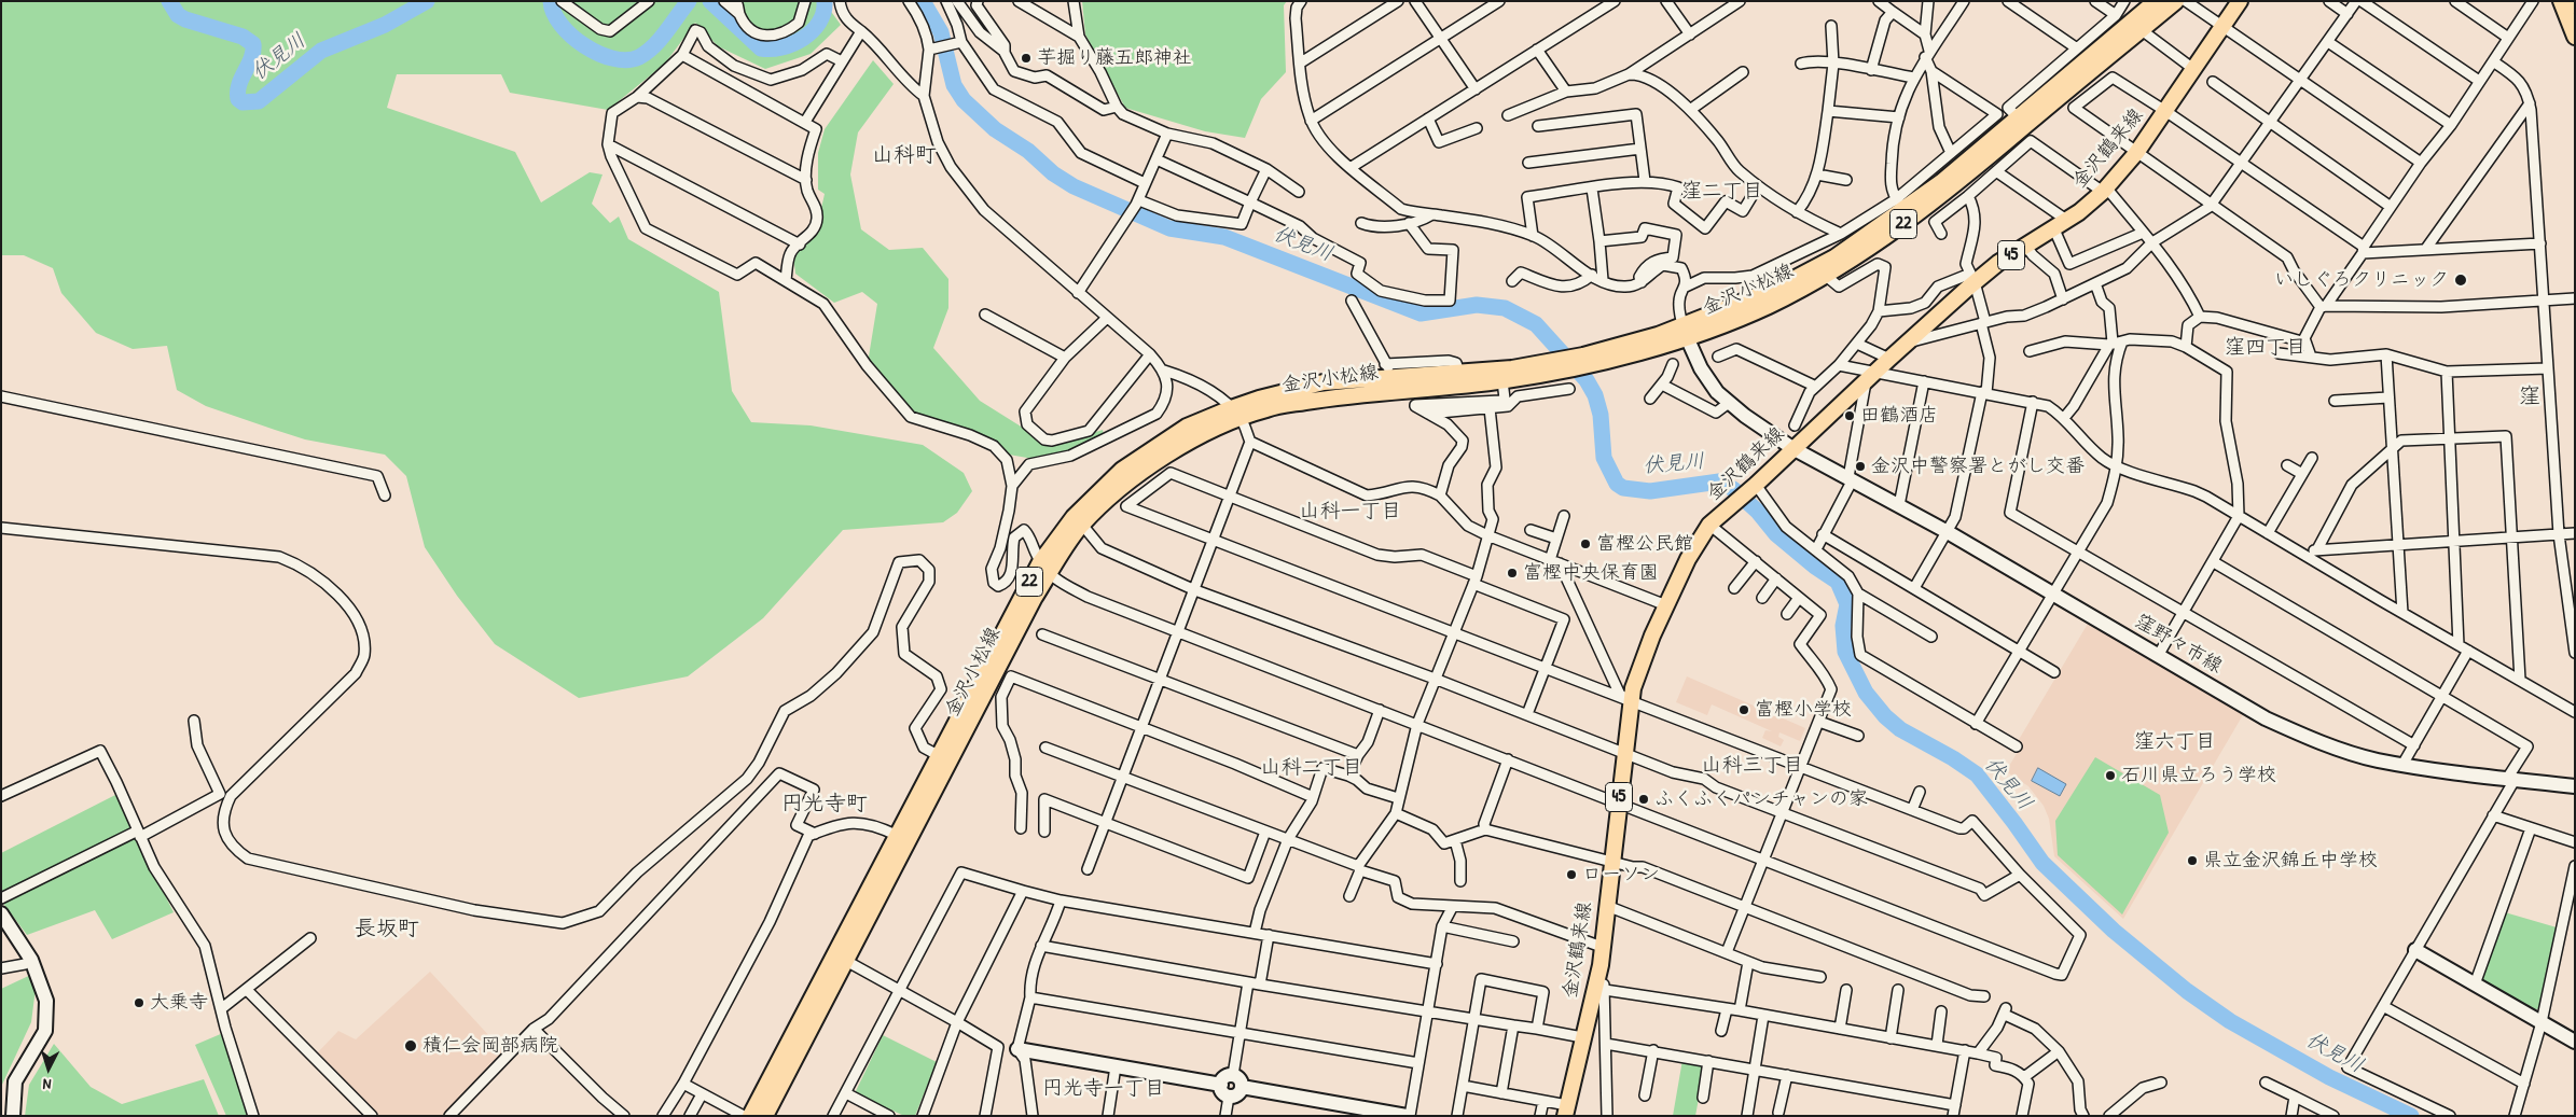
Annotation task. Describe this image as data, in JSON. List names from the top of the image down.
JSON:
{
  "streets": {
    "main road": [
      "金沢鶴来線",
      "22",
      "45",
      "金沢小松線"
    ],
    "street": ["窪野々市線"]
  },
  "crossings": [
    ["金沢鶴来線", "窪野々市線"],
    ["金沢小松線", "窪野々市線"]
  ],
  "districts": [
    "山科町",
    "窪二丁目",
    "窪四丁目",
    "窪",
    "山科一丁目",
    "窪六丁目",
    "山科三丁目",
    "山科二丁目",
    "円光寺町",
    "長坂町",
    "円光寺一丁目"
  ],
  "water": ["伏見川"],
  "places": [
    "芋掘り藤五郎神社",
    "いしぐろクリニック",
    "田鶴酒店",
    "金沢中警察署とがし交番",
    "富樫公民館",
    "富樫中央保育園",
    "富樫小学校",
    "石川県立ろう学校",
    "ふくふくパンチャンの家",
    "県立金沢錦丘中学校",
    "ローソン",
    "大乗寺",
    "積仁会岡部病院"
  ],
  "north": "bottom"
}
